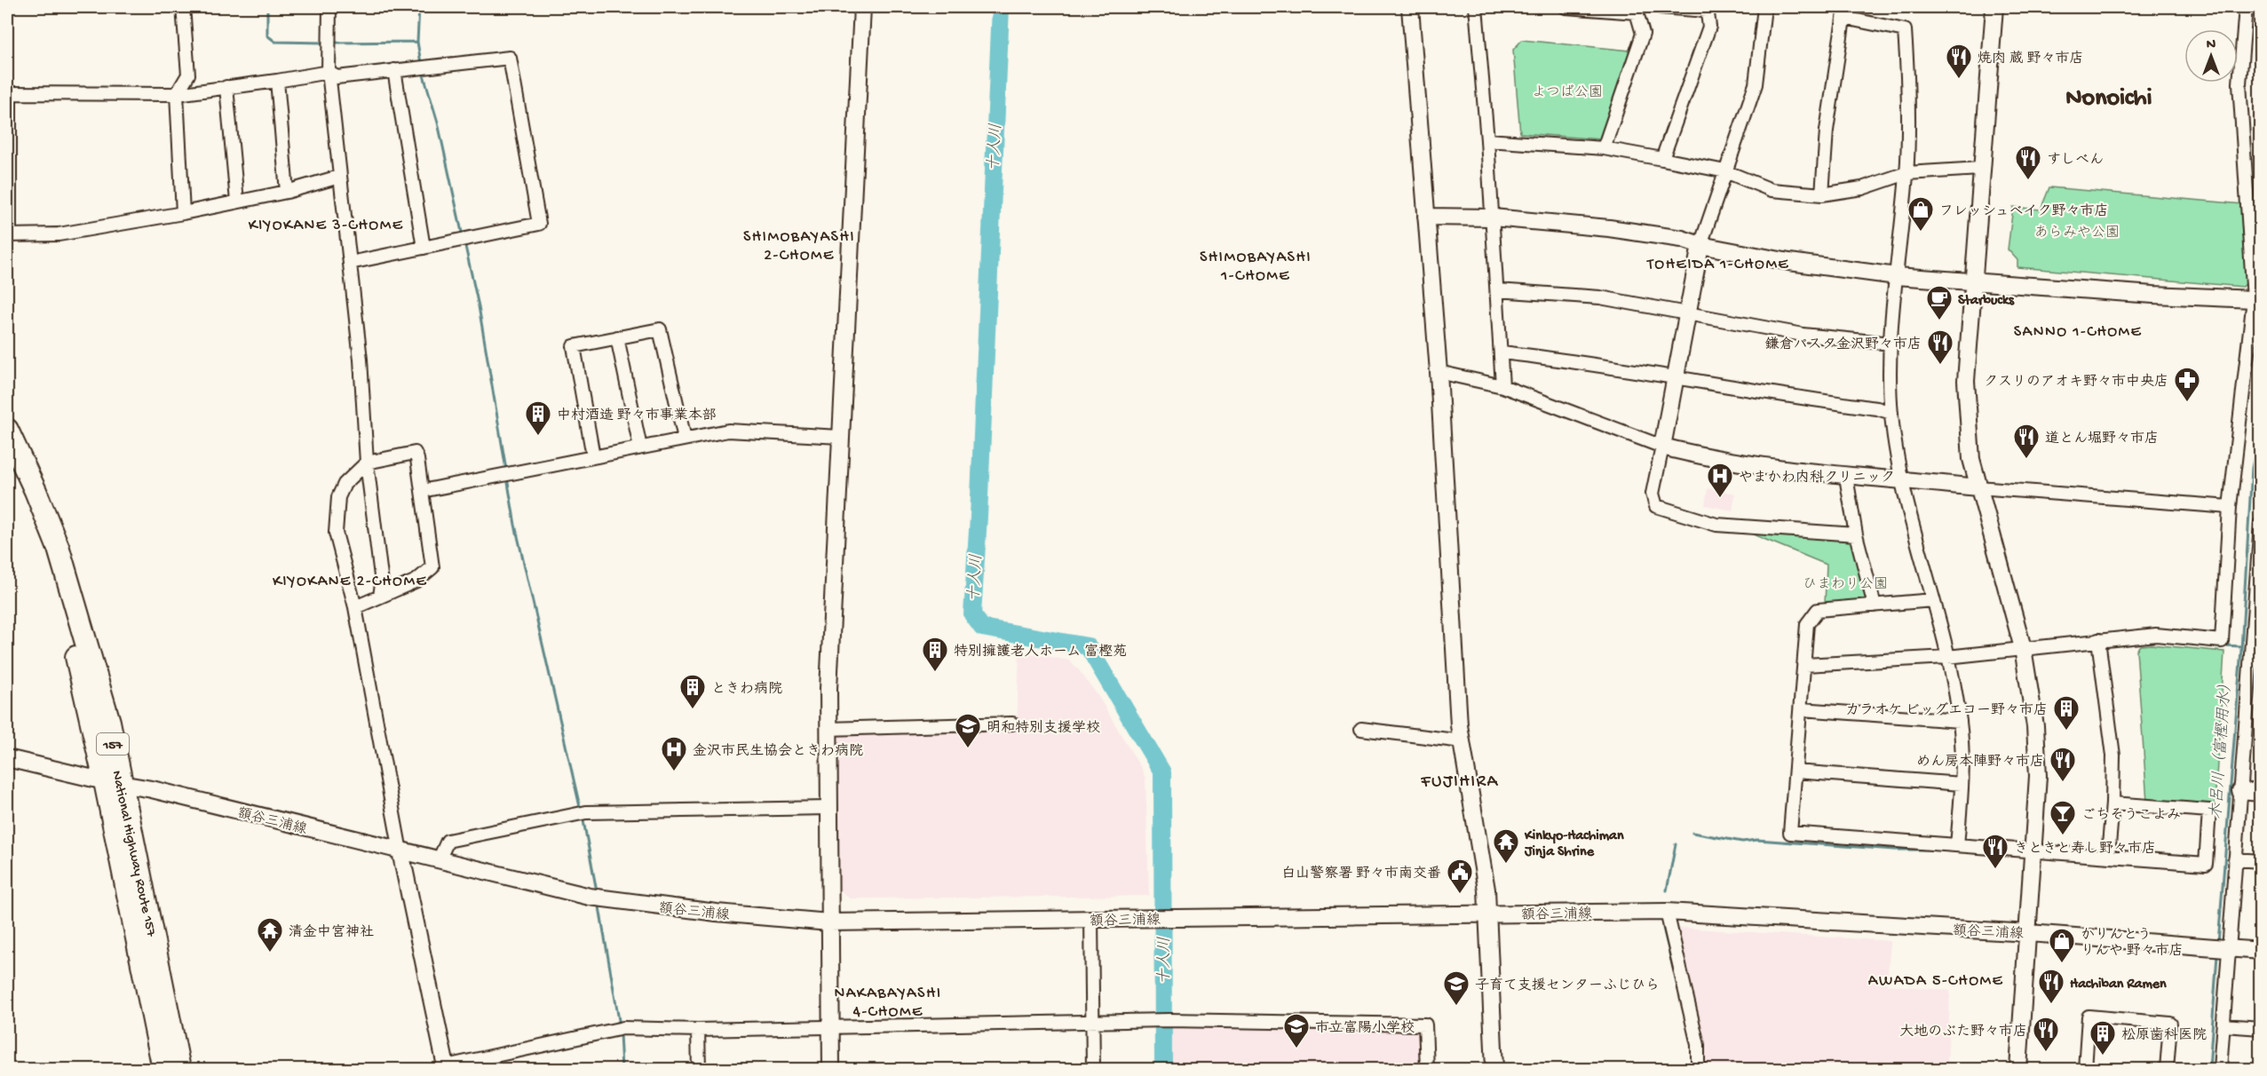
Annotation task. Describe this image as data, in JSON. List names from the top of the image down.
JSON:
{
  "streets": {
    "highway": ["157", "National Highway Route 157"],
    "street": ["額谷三浦線"]
  },
  "crossings": [
    ["額谷三浦線", "National Highway Route 157"]
  ],
  "districts": [
    "Nonoichi",
    "KIYOKANE 3-CHOME",
    "SHIMOBAYASHI 2-CHOME",
    "SHIMOBAYASHI 1-CHOME",
    "TOHEIDA 1-CHOME",
    "SANNO 1-CHOME",
    "KIYOKANE 2-CHOME",
    "FUJIHIRA",
    "AWADA 5-CHOME",
    "NAKABAYASHI 4-CHOME"
  ],
  "water": ["十人川", "木呂川（富樫用水）"],
  "parks": ["よつば公園", "あらみや公園", "ひまわり公園"],
  "places": {
    "restaurant": [
      "焼肉 蔵 野々市店",
      "すしべん",
      "鎌倉パスタ金沢野々市店",
      "道とん堀野々市店",
      "めん房本陣野々市店",
      "きときと寿し野々市店",
      "Hachiban Ramen",
      "大地のぶた野々市店"
    ],
    "shop": ["フレッシュベイク野々市店", "かりんとう りんや 野々市店"],
    "cafe": ["Starbucks"],
    "pharmacy": ["クスリのアオキ野々市中央店"],
    "building": [
      "中村酒造 野々市事業本部",
      "特別擁護老人ホーム 富樫苑",
      "ときわ病院",
      "カラオケ ビッグエコー野々市店",
      "松原歯科医院"
    ],
    "hospital": ["やまかわ内科クリニック", "金沢市民生協会ときわ病院"],
    "school or university": ["明和特別支援学校", "子育て支援センターふじひら", "市立富陽小学校"],
    "bar": ["ごちそうこよみ"],
    "temple": ["Kinkyo-Hachiman Jinja Shrine", "清金中宮神社"],
    "public building": ["白山警察署 野々市南交番"]
  },
  "north": "top"
}
